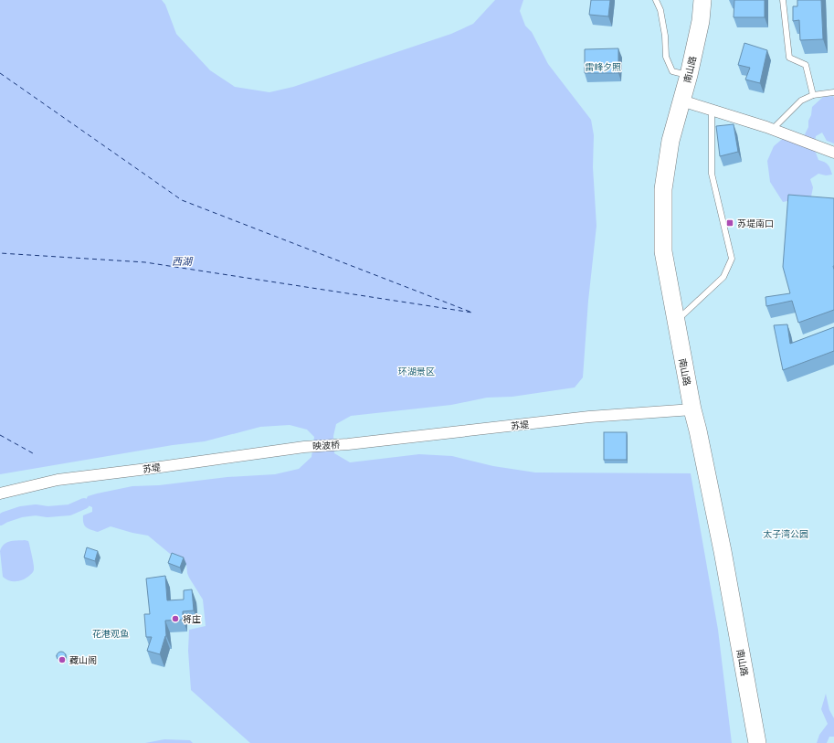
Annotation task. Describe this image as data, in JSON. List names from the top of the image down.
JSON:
{
  "streets": {
    "main road": ["南山路"],
    "street": ["苏堤", "映波桥"]
  },
  "crossings": [
    ["南山路", "苏堤"],
    ["苏堤", "映波桥"]
  ],
  "water": ["西湖"],
  "parks": [
    "雷峰夕照",
    "环湖景区",
    "太子湾公园",
    "花港观鱼"
  ],
  "places": {
    "transit": ["苏堤南口"],
    "other": ["将庄", "藏山阁"]
  }
}
